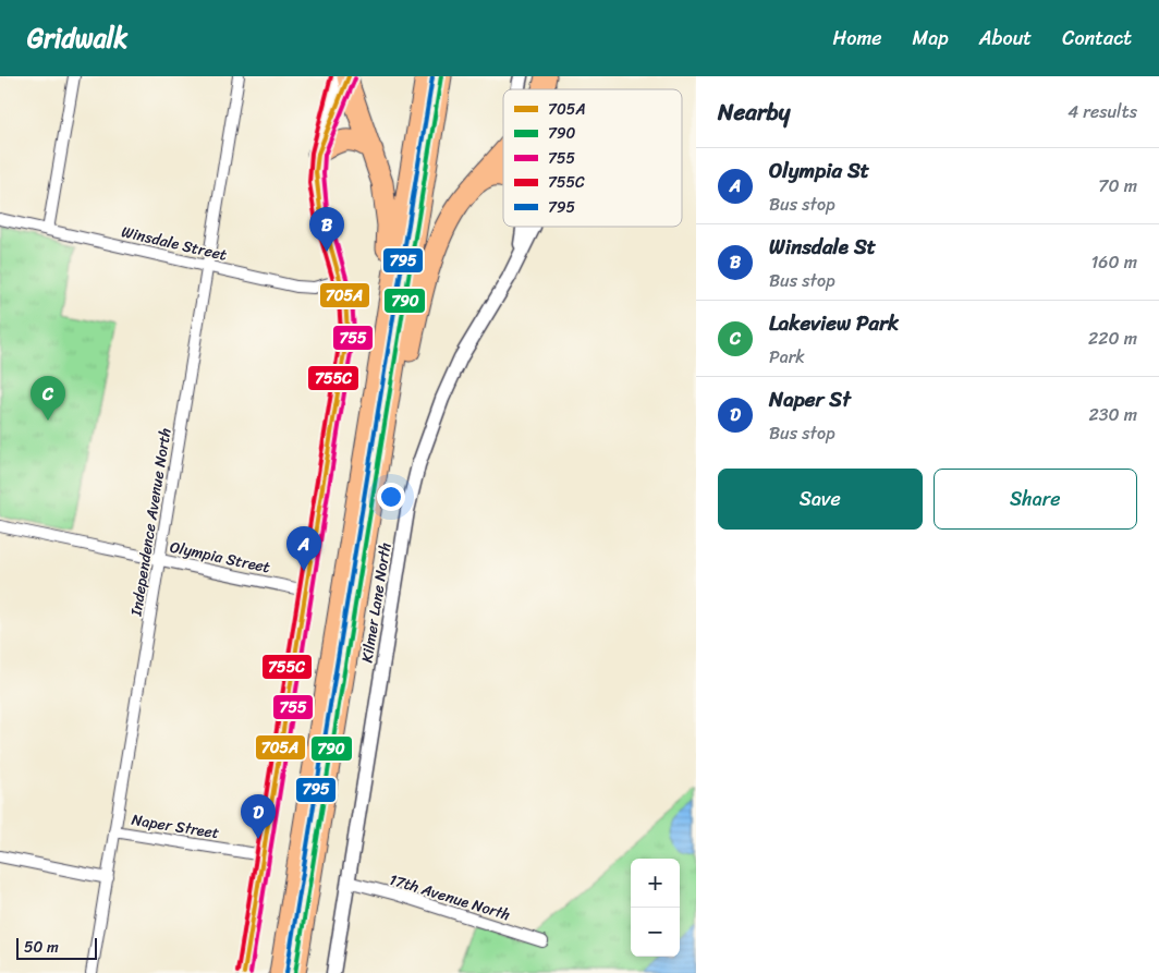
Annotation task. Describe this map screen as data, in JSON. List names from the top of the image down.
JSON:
{
  "streets": {
    "street": [
      "Winsdale Street",
      "Independence Avenue North",
      "Olympia Street",
      "Kilmer Lane North",
      "Naper Street",
      "17th Avenue North"
    ]
  },
  "crossings": [
    ["Winsdale Street", "Independence Avenue North"],
    ["Independence Avenue North", "Olympia Street"],
    ["Independence Avenue North", "Naper Street"],
    ["Kilmer Lane North", "17th Avenue North"]
  ],
  "lines": [
    "transit line 705A",
    "transit line 790",
    "transit line 755C",
    "transit line 795",
    "transit line 755"
  ],
  "legend": [
    "705A",
    "790",
    "755",
    "755C",
    "795"
  ],
  "scale_bar": "50 m",
  "page": {
    "header": "Gridwalk",
    "nav": [
      "Home",
      "Map",
      "About",
      "Contact"
    ],
    "heading": ["Nearby", "4 results"],
    "list": [
      {
        "mark": "A",
        "name": "Olympia St",
        "note": "Bus stop",
        "value": "70 m"
      },
      {
        "mark": "B",
        "name": "Winsdale St",
        "note": "Bus stop",
        "value": "160 m"
      },
      {
        "mark": "C",
        "name": "Lakeview Park",
        "note": "Park",
        "value": "220 m"
      },
      {
        "mark": "D",
        "name": "Naper St",
        "note": "Bus stop",
        "value": "230 m"
      }
    ],
    "pins": [
      "B",
      "C",
      "A",
      "D"
    ],
    "buttons": ["Save", "Share"],
    "map_buttons": ["+", "−"],
    "scale": "50 m"
  }
}
